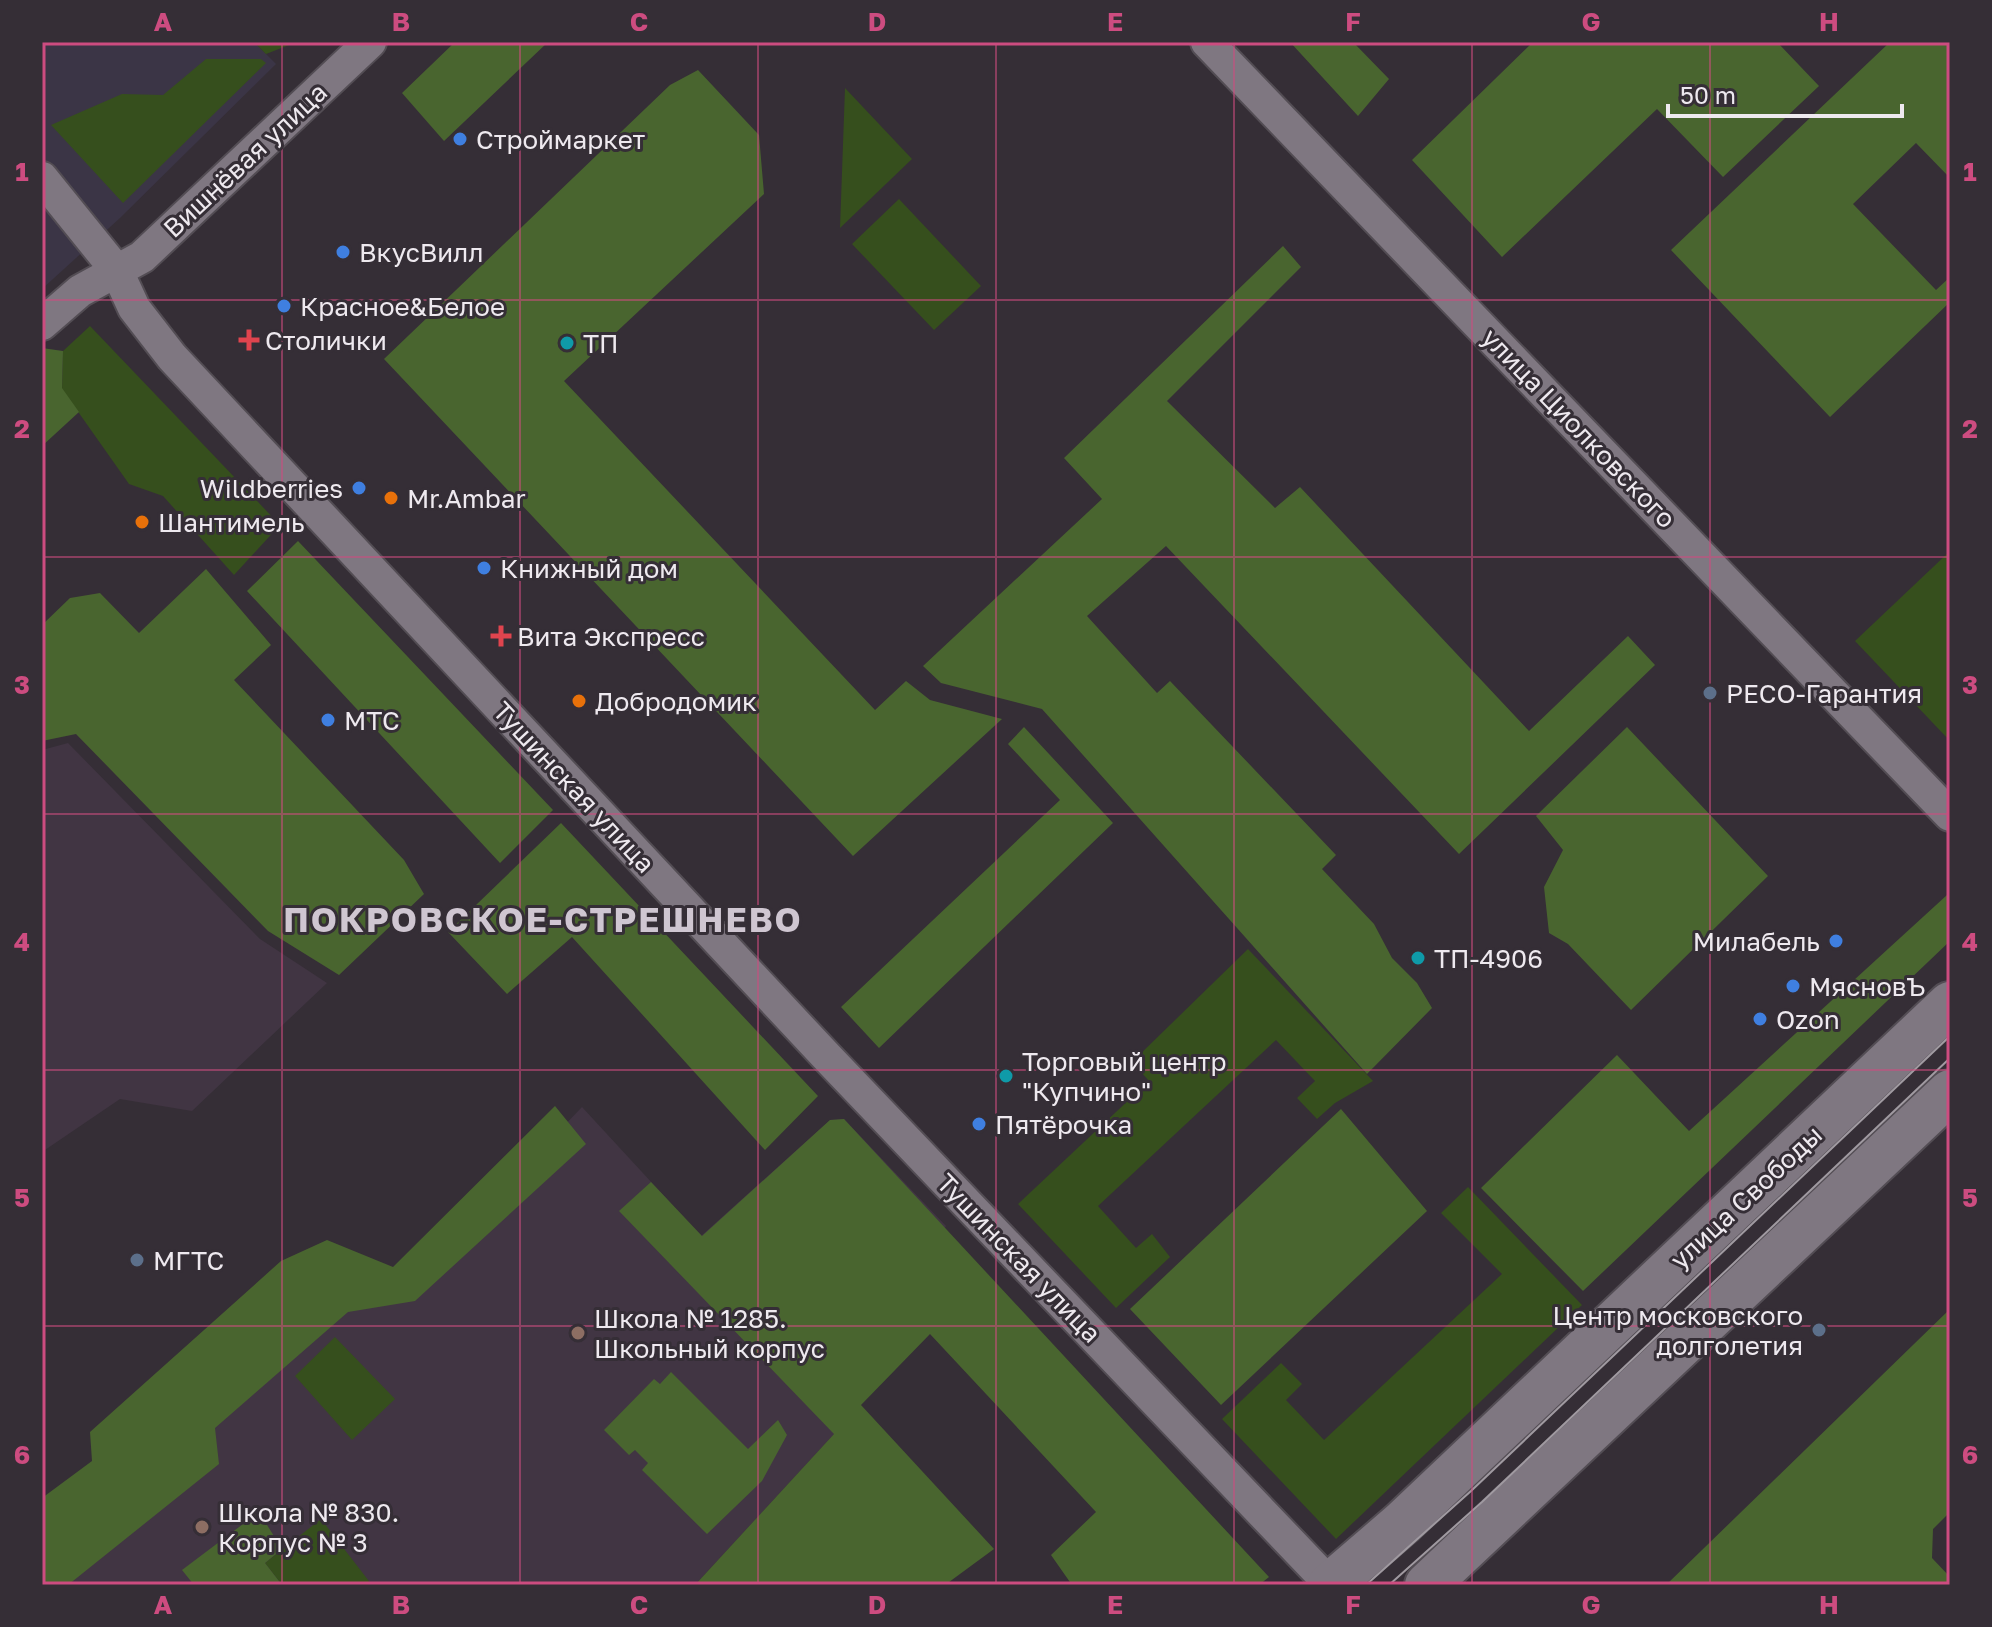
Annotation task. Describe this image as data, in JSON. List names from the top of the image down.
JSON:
{
  "streets": {
    "main road": ["улица Свободы"],
    "street": ["Вишнёвая улица", "улица Циолковского", "Тушинская улица"]
  },
  "crossings": [
    ["Вишнёвая улица", "Тушинская улица"],
    ["Тушинская улица", "улица Свободы"]
  ],
  "districts": ["ПОКРОВСКОЕ-СТРЕШНЕВО"],
  "places": {
    "other": [
      "Строймаркет",
      "ВкусВилл",
      "Красное&Белое",
      "ТП",
      "Wildberries",
      "Mr.Ambar",
      "Шантимель",
      "Книжный дом",
      "РЕСО-Гарантия",
      "Добродомик",
      "МТС",
      "Милабель",
      "ТП-4906",
      "МясновЪ",
      "Ozon",
      "Торговый центр \"Купчино\"",
      "Пятёрочка",
      "МГТС",
      "Центр московского долголетия",
      "Школа № 1285. Школьный корпус",
      "Школа № 830. Корпус № 3"
    ],
    "health": ["Столички", "Вита Экспресс"]
  },
  "scale_bar": "50 m",
  "grid": {
    "columns": [
      "A",
      "B",
      "C",
      "D",
      "E",
      "F",
      "G",
      "H"
    ],
    "rows": [
      "1",
      "2",
      "3",
      "4",
      "5",
      "6"
    ]
  }
}
